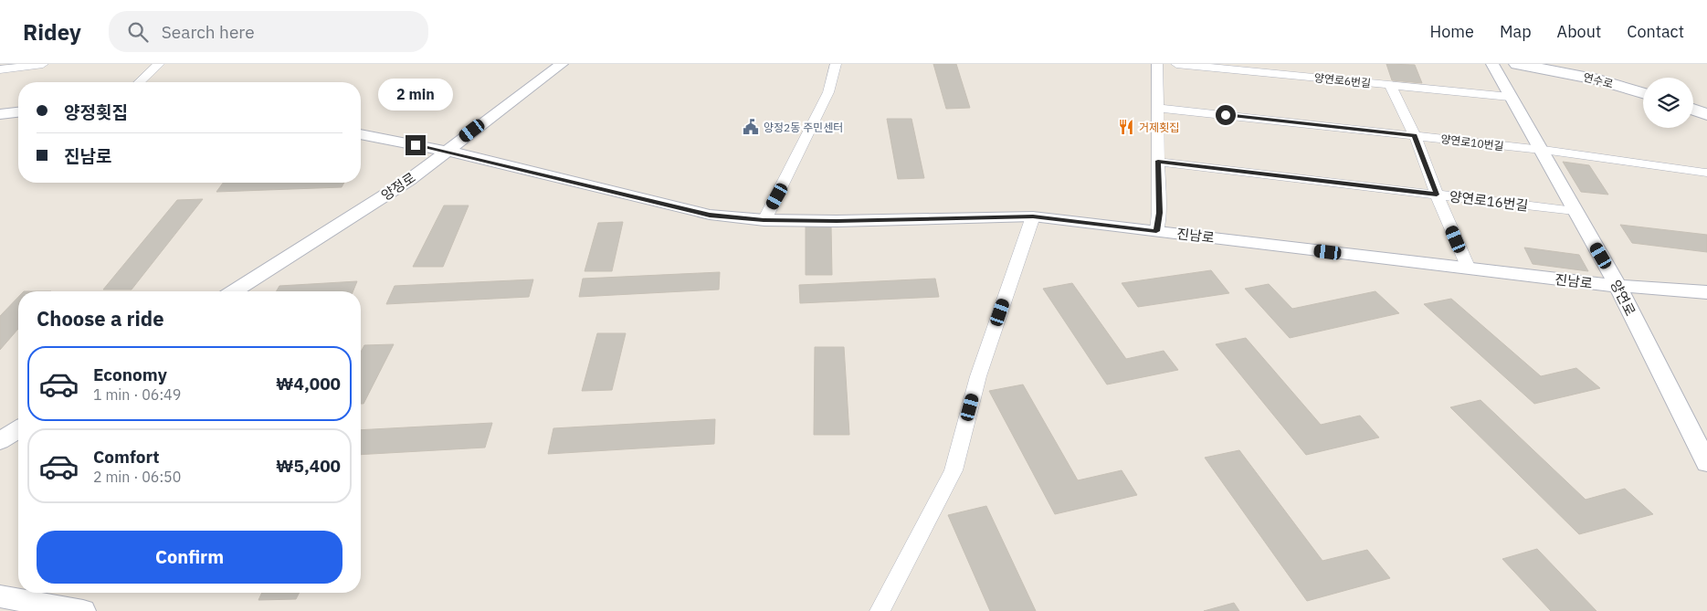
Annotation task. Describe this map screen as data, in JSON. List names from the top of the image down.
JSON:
{
  "streets": {
    "main road": ["연수로"],
    "street": [
      "양연로6번길",
      "양연로10번길",
      "양정로",
      "양연로16번길",
      "진남로",
      "양연로"
    ]
  },
  "crossings": [
    ["양연로6번길", "양연로"],
    ["양연로10번길", "양연로"],
    ["양정로", "진남로"],
    ["양연로16번길", "양연로"],
    ["진남로", "양연로"]
  ],
  "places": {
    "public building": ["양정2동 주민센터"],
    "restaurant": ["거제횟집"]
  },
  "page": {
    "header": "Ridey",
    "search": "Search here",
    "nav": [
      "Home",
      "Map",
      "About",
      "Contact"
    ],
    "bubble": "2 min",
    "banner": ["양정횟집", "진남로"],
    "heading": "Choose a ride",
    "list": [
      {
        "name": "Economy",
        "note": "1 min · 06:49",
        "value": "₩4,000"
      },
      {
        "name": "Comfort",
        "note": "2 min · 06:50",
        "value": "₩5,400"
      }
    ],
    "buttons": "Confirm"
  }
}
